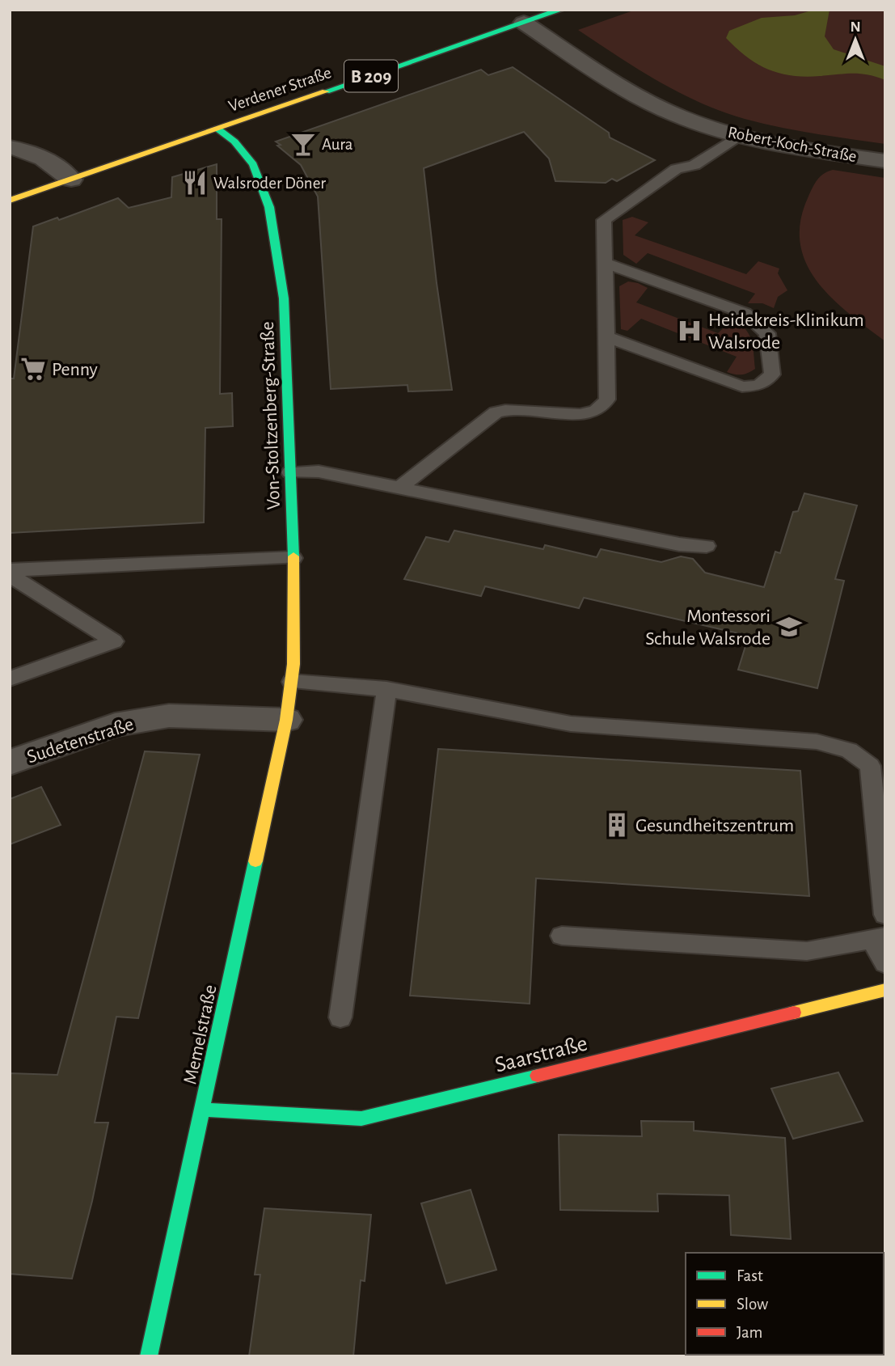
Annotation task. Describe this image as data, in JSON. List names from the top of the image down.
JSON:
{
  "streets": {
    "street": [
      "B 209",
      "Verdener Straße",
      "Robert-Koch-Straße",
      "Von-Stoltzenberg-Straße",
      "Sudetenstraße",
      "Memelstraße",
      "Saarstraße"
    ]
  },
  "crossings": [
    ["Verdener Straße", "Robert-Koch-Straße"],
    ["Verdener Straße", "Von-Stoltzenberg-Straße"],
    ["Von-Stoltzenberg-Straße", "Sudetenstraße"],
    ["Von-Stoltzenberg-Straße", "Memelstraße"],
    ["Sudetenstraße", "Memelstraße"],
    ["Memelstraße", "Saarstraße"]
  ],
  "places": {
    "bar": ["Aura"],
    "restaurant": ["Walsroder Döner"],
    "hospital": ["Heidekreis-Klinikum Walsrode"],
    "supermarket": ["Penny"],
    "school or university": ["Montessori Schule Walsrode"],
    "building": ["Gesundheitszentrum"]
  },
  "legend": ["Fast", "Slow", "Jam"],
  "north": "top"
}
